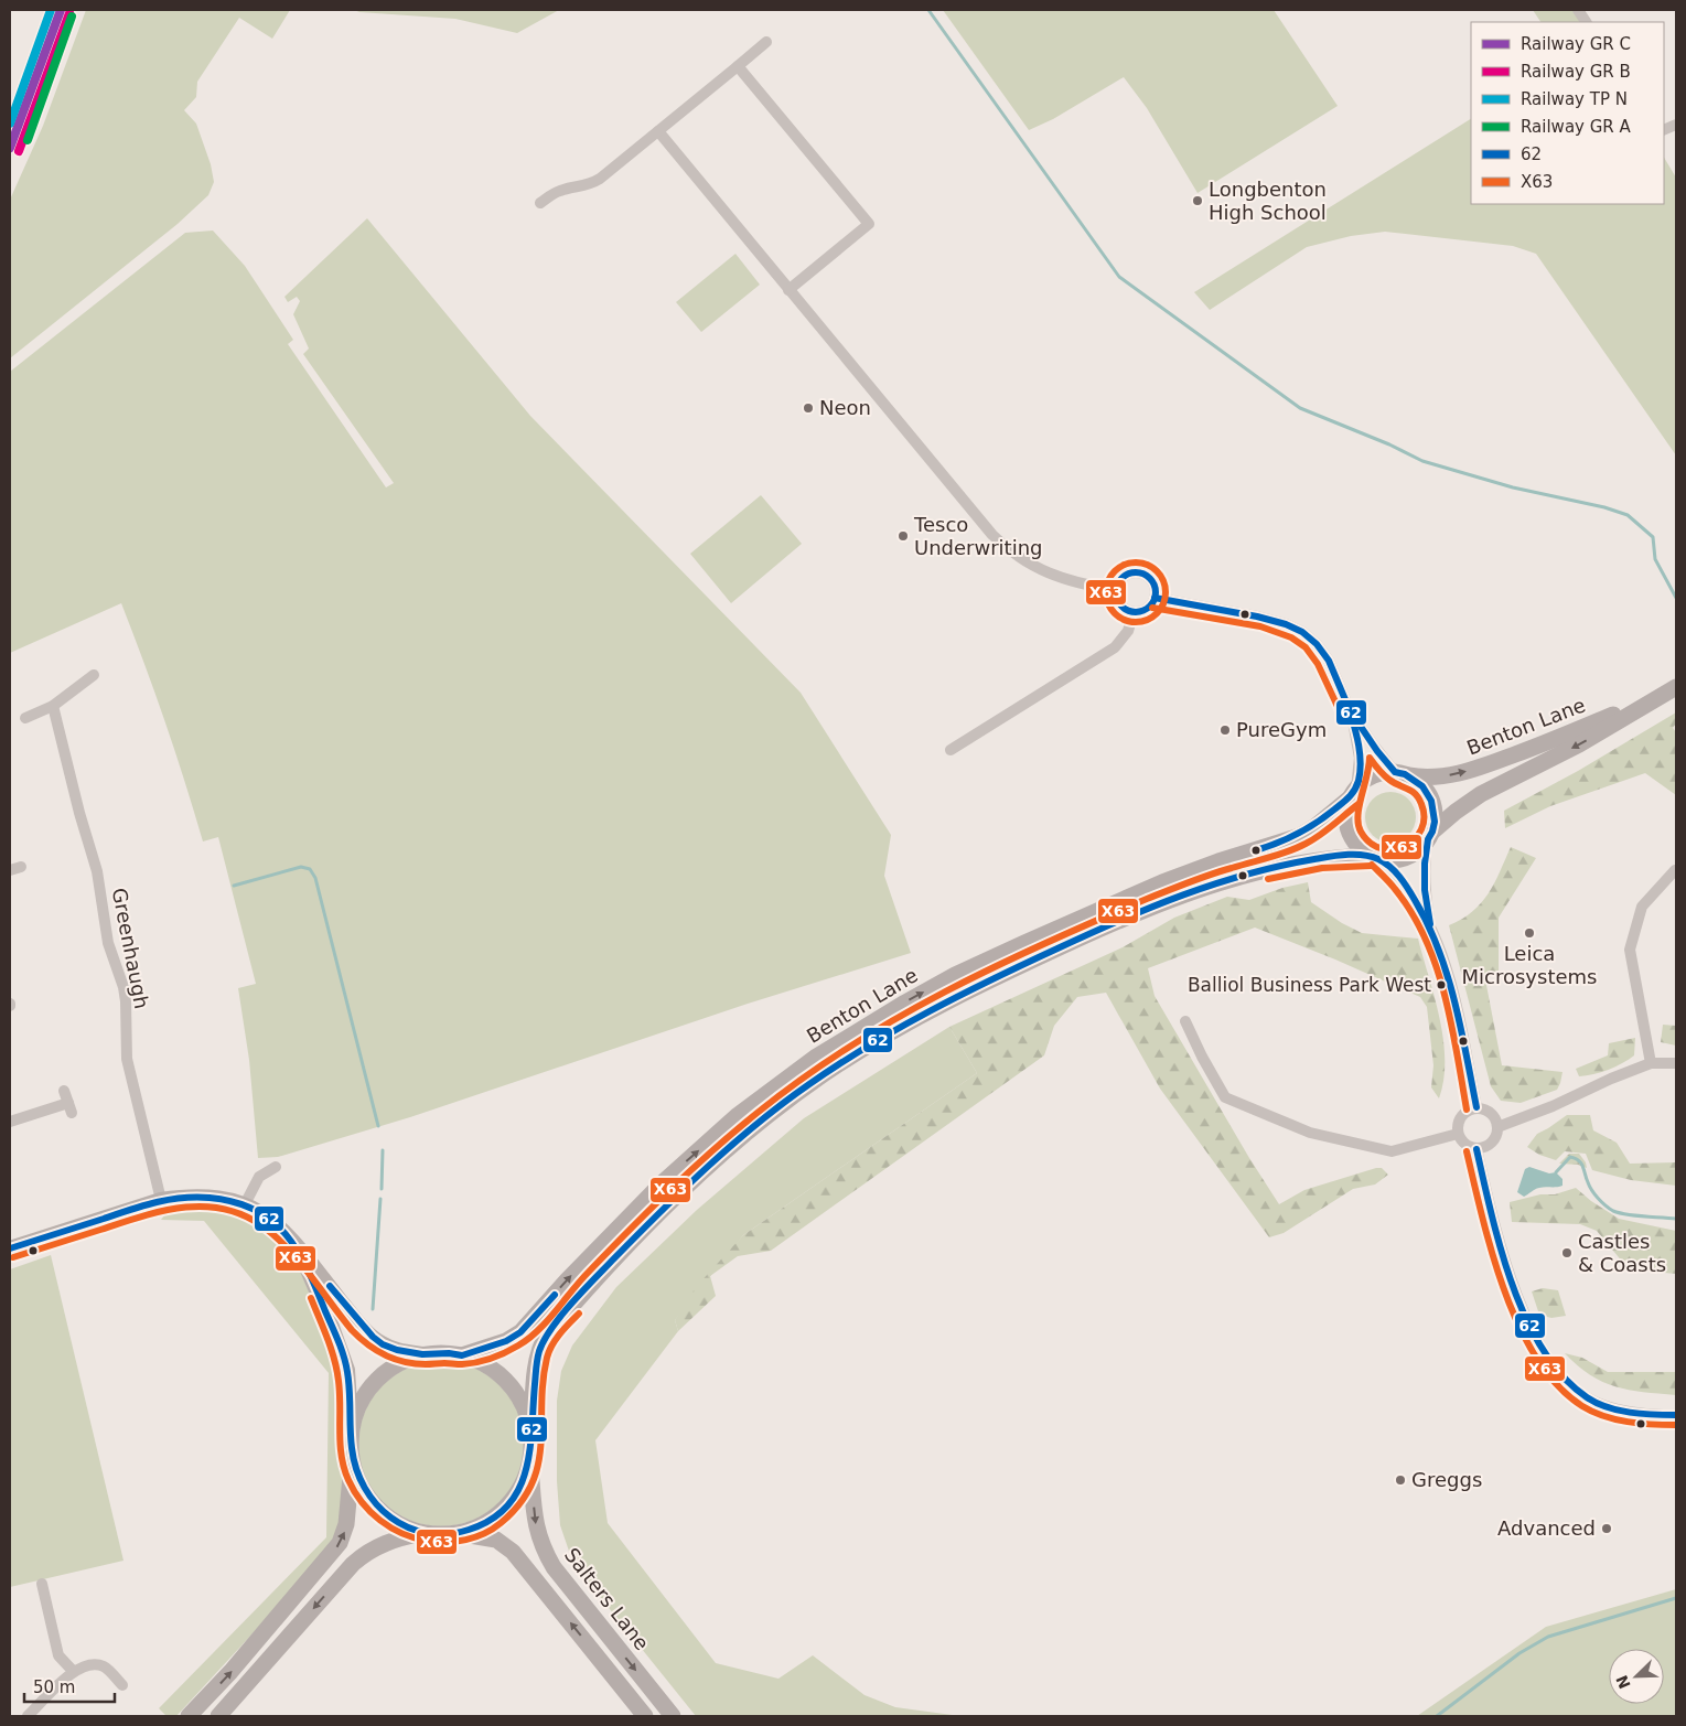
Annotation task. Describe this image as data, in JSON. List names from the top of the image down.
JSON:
{
  "streets": {
    "main road": ["Benton Lane", "Salters Lane"],
    "street": ["Greenhaugh"]
  },
  "crossings": [
    ["Benton Lane", "Salters Lane"]
  ],
  "places": [
    "Longbenton High School",
    "Neon",
    "Tesco Underwriting",
    "PureGym",
    "Leica Microsystems",
    "Balliol Business Park West",
    "Castles & Coasts",
    "Greggs",
    "Advanced"
  ],
  "lines": ["transit line X63", "transit line 62"],
  "legend": [
    "Railway GR C",
    "Railway GR B",
    "Railway TP N",
    "Railway GR A",
    "62",
    "X63"
  ],
  "scale_bar": "50 m",
  "north": "bottom left"
}
